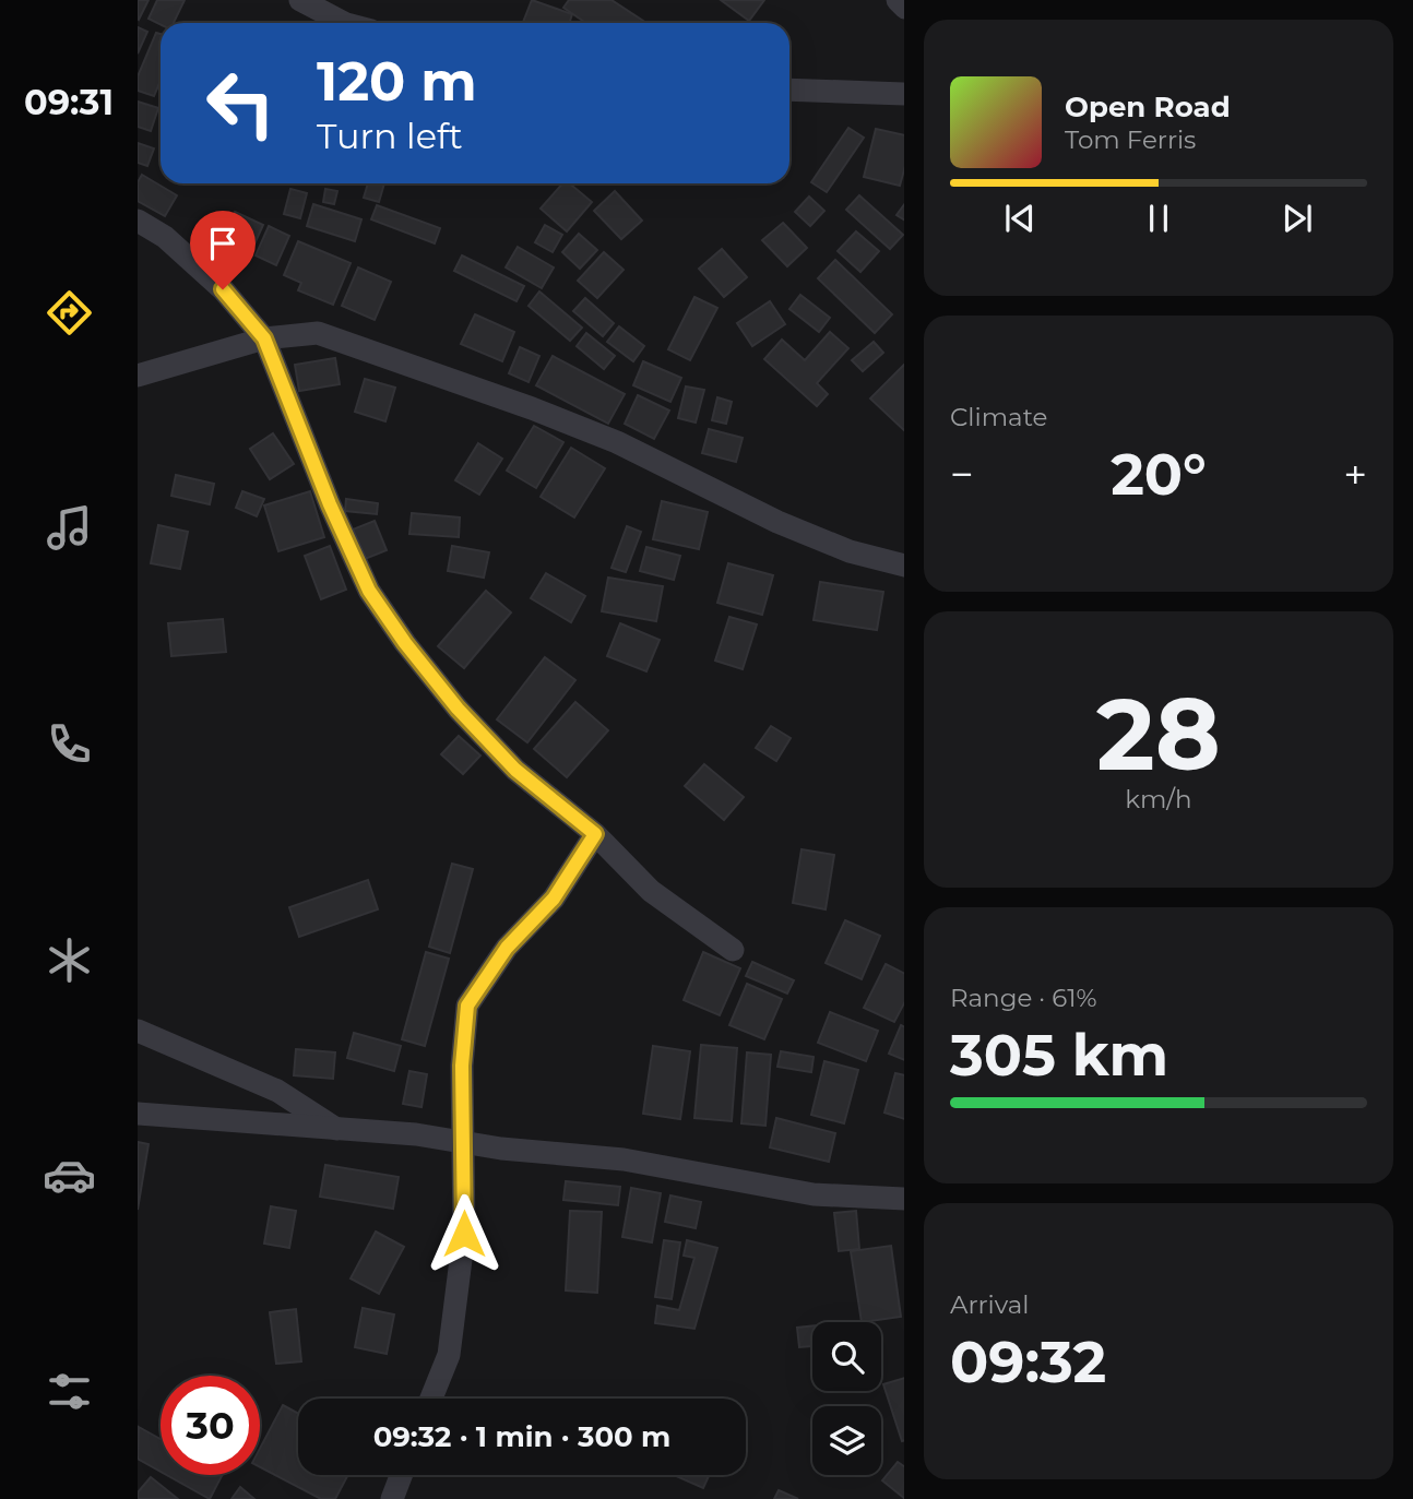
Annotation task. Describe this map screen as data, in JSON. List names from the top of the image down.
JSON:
{
  "page": {
    "tabs": "09:31",
    "turn": ["120 m", "Turn left"],
    "song": ["Open Road", "Tom Ferris"],
    "tile": [
      "Climate",
      ["28", "km/h"],
      ["Range · 61%", "305 km"],
      ["Arrival", "09:32"]
    ],
    "heat": ["−", "20°", "+"],
    "limit": "30",
    "trip": "09:32 · 1 min · 300 m"
  }
}
